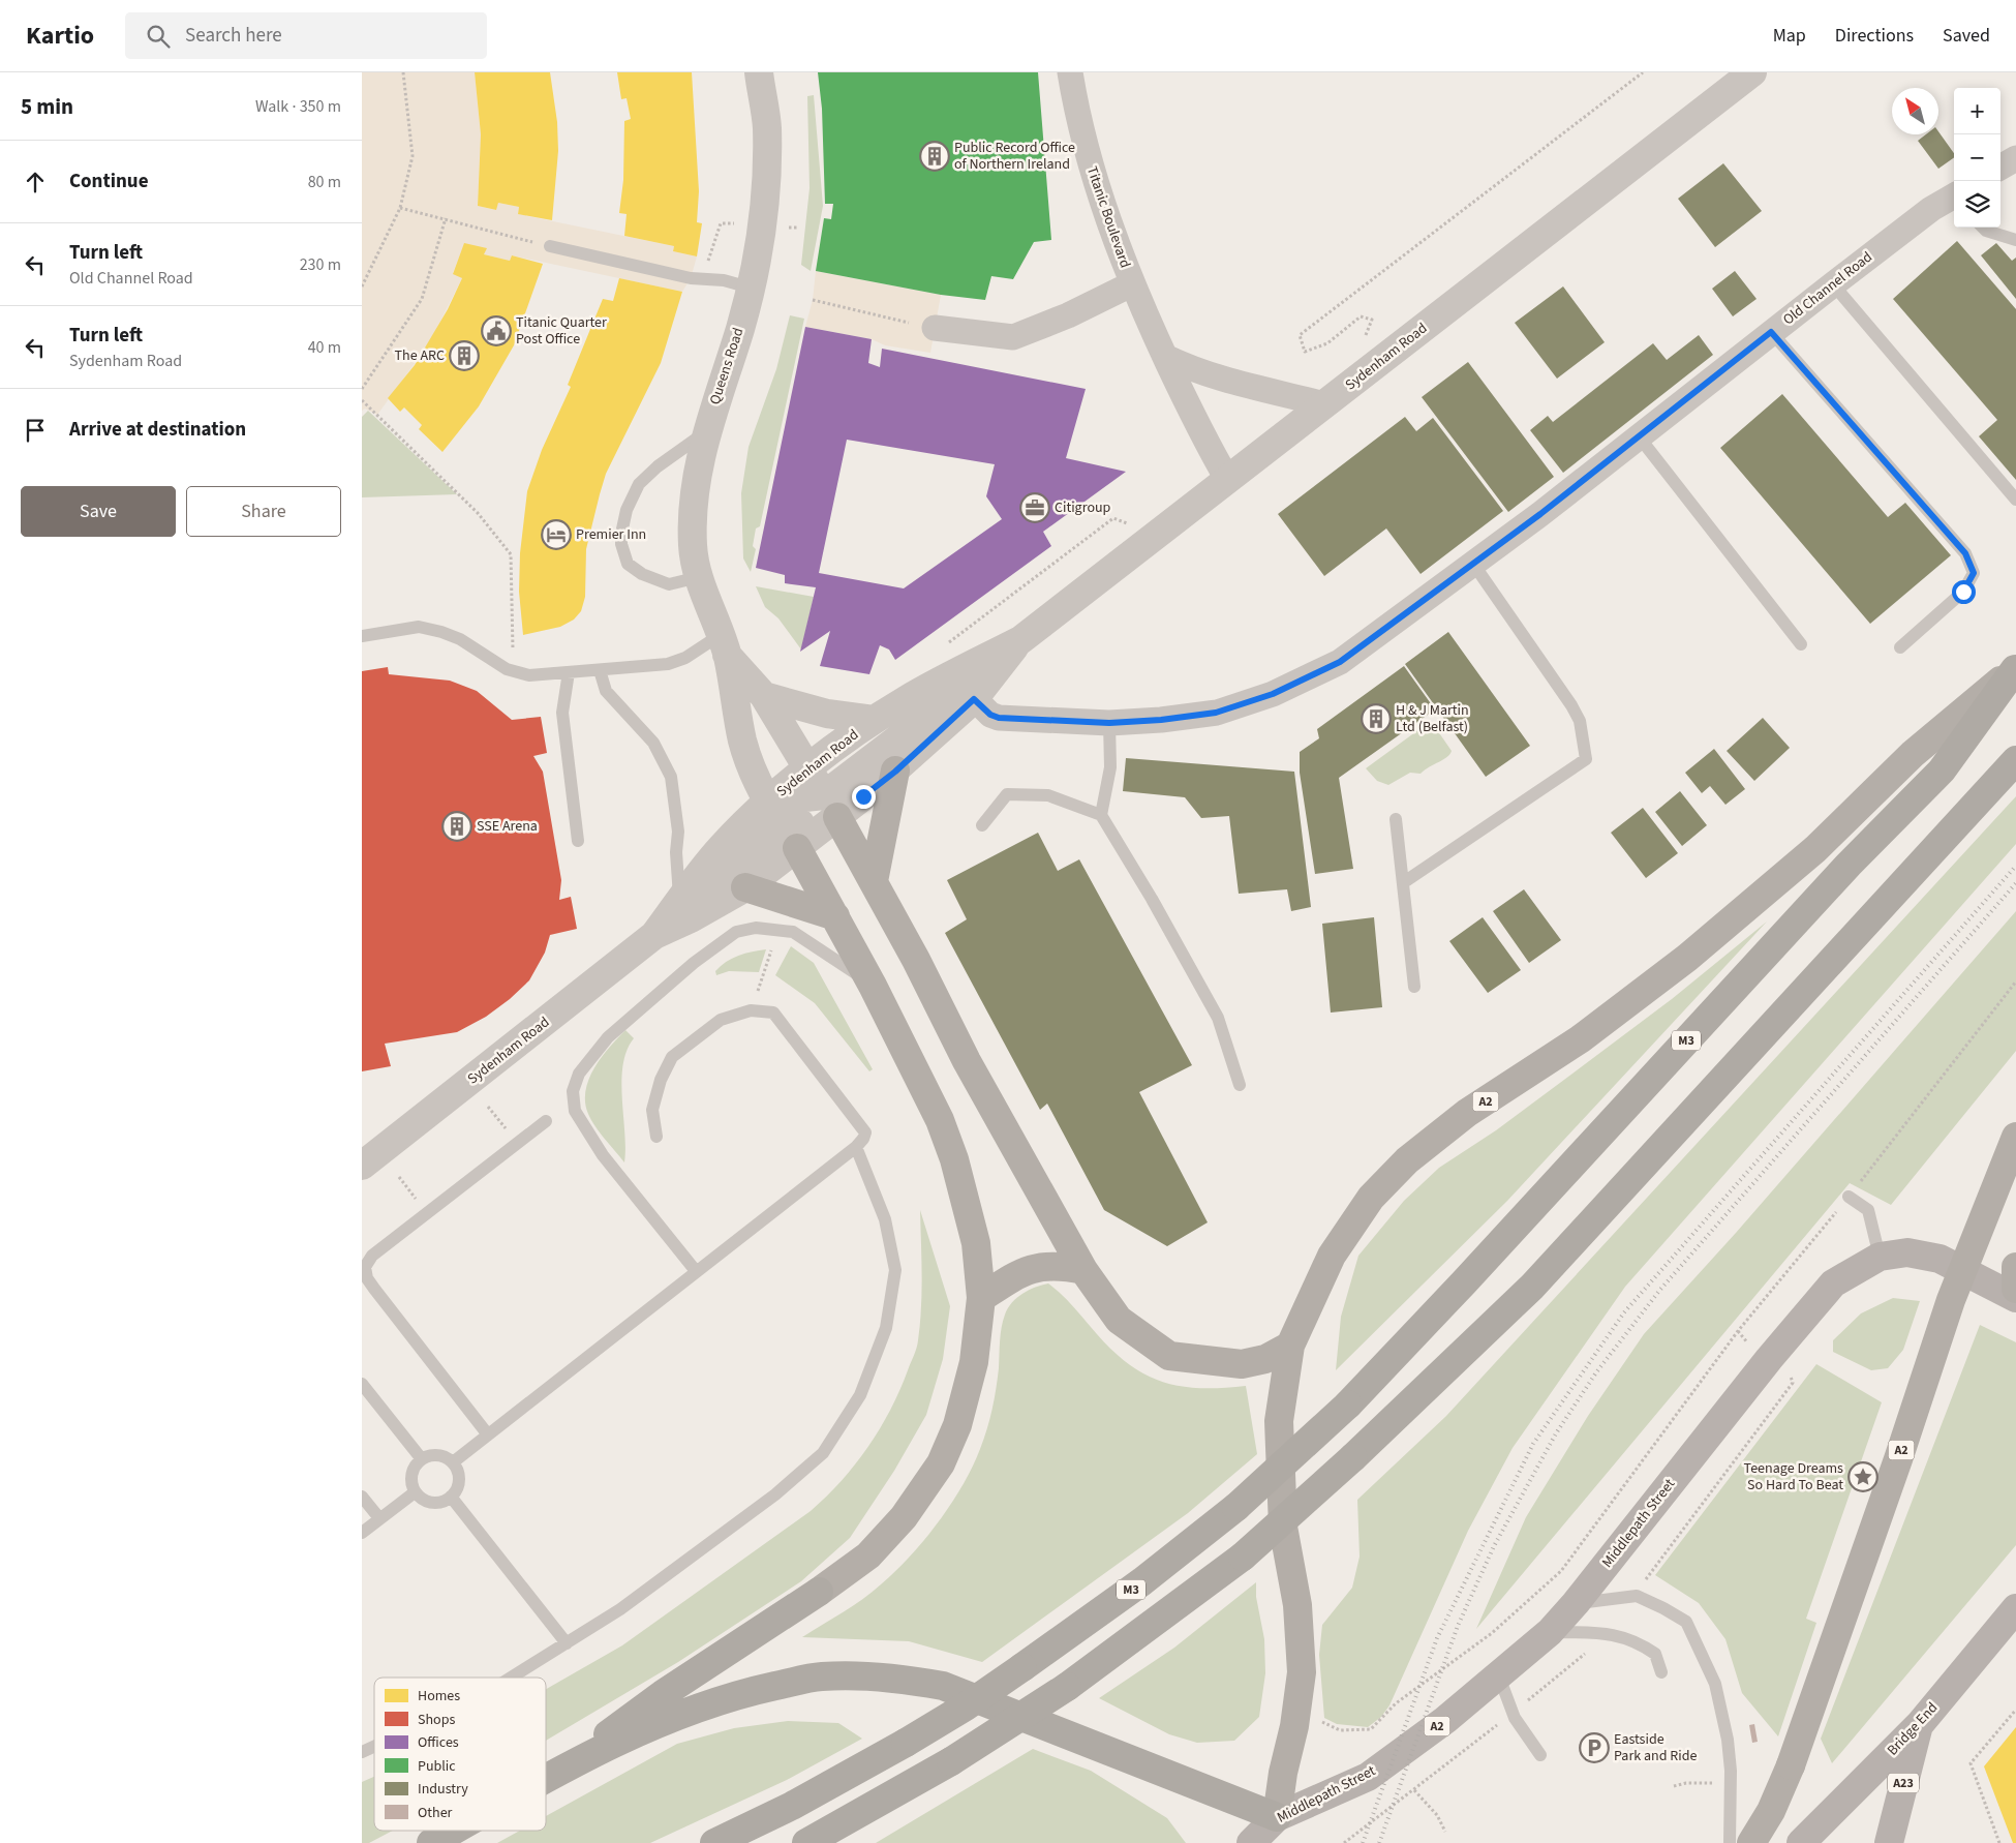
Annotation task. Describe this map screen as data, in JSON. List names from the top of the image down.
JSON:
{
  "streets": {
    "highway": ["M3", "A2"],
    "main road": ["Middlepath Street", "Bridge End", "A23"],
    "street": [
      "Titanic Boulevard",
      "Old Channel Road",
      "Sydenham Road",
      "Queens Road"
    ]
  },
  "crossings": [
    ["Titanic Boulevard", "Sydenham Road"],
    ["Old Channel Road", "Sydenham Road"],
    ["Sydenham Road", "Queens Road"],
    ["M3", "A2"],
    ["A2", "Middlepath Street"],
    ["Bridge End", "A23"]
  ],
  "places": {
    "building": [
      "Public Record Office of Northern Ireland",
      "The ARC",
      "H & J Martin Ltd (Belfast)",
      "SSE Arena"
    ],
    "public building": ["Titanic Quarter Post Office"],
    "office": ["Citigroup"],
    "hotel": ["Premier Inn"],
    "place": ["Teenage Dreams So Hard To Beat"],
    "parking": ["Eastside Park and Ride"]
  },
  "legend": [
    "Homes",
    "Shops",
    "Offices",
    "Public",
    "Industry",
    "Other"
  ],
  "north": "top left",
  "page": {
    "header": "Kartio",
    "search": "Search here",
    "nav": ["Map", "Directions", "Saved"],
    "heading": ["5 min", "Walk · 350 m"],
    "map_buttons": ["+", "−"],
    "list": [
      ["Continue", "80 m"],
      ["Turn left", "Old Channel Road", "230 m"],
      ["Turn left", "Sydenham Road", "40 m"],
      "Arrive at destination"
    ],
    "buttons": ["Save", "Share"]
  }
}
